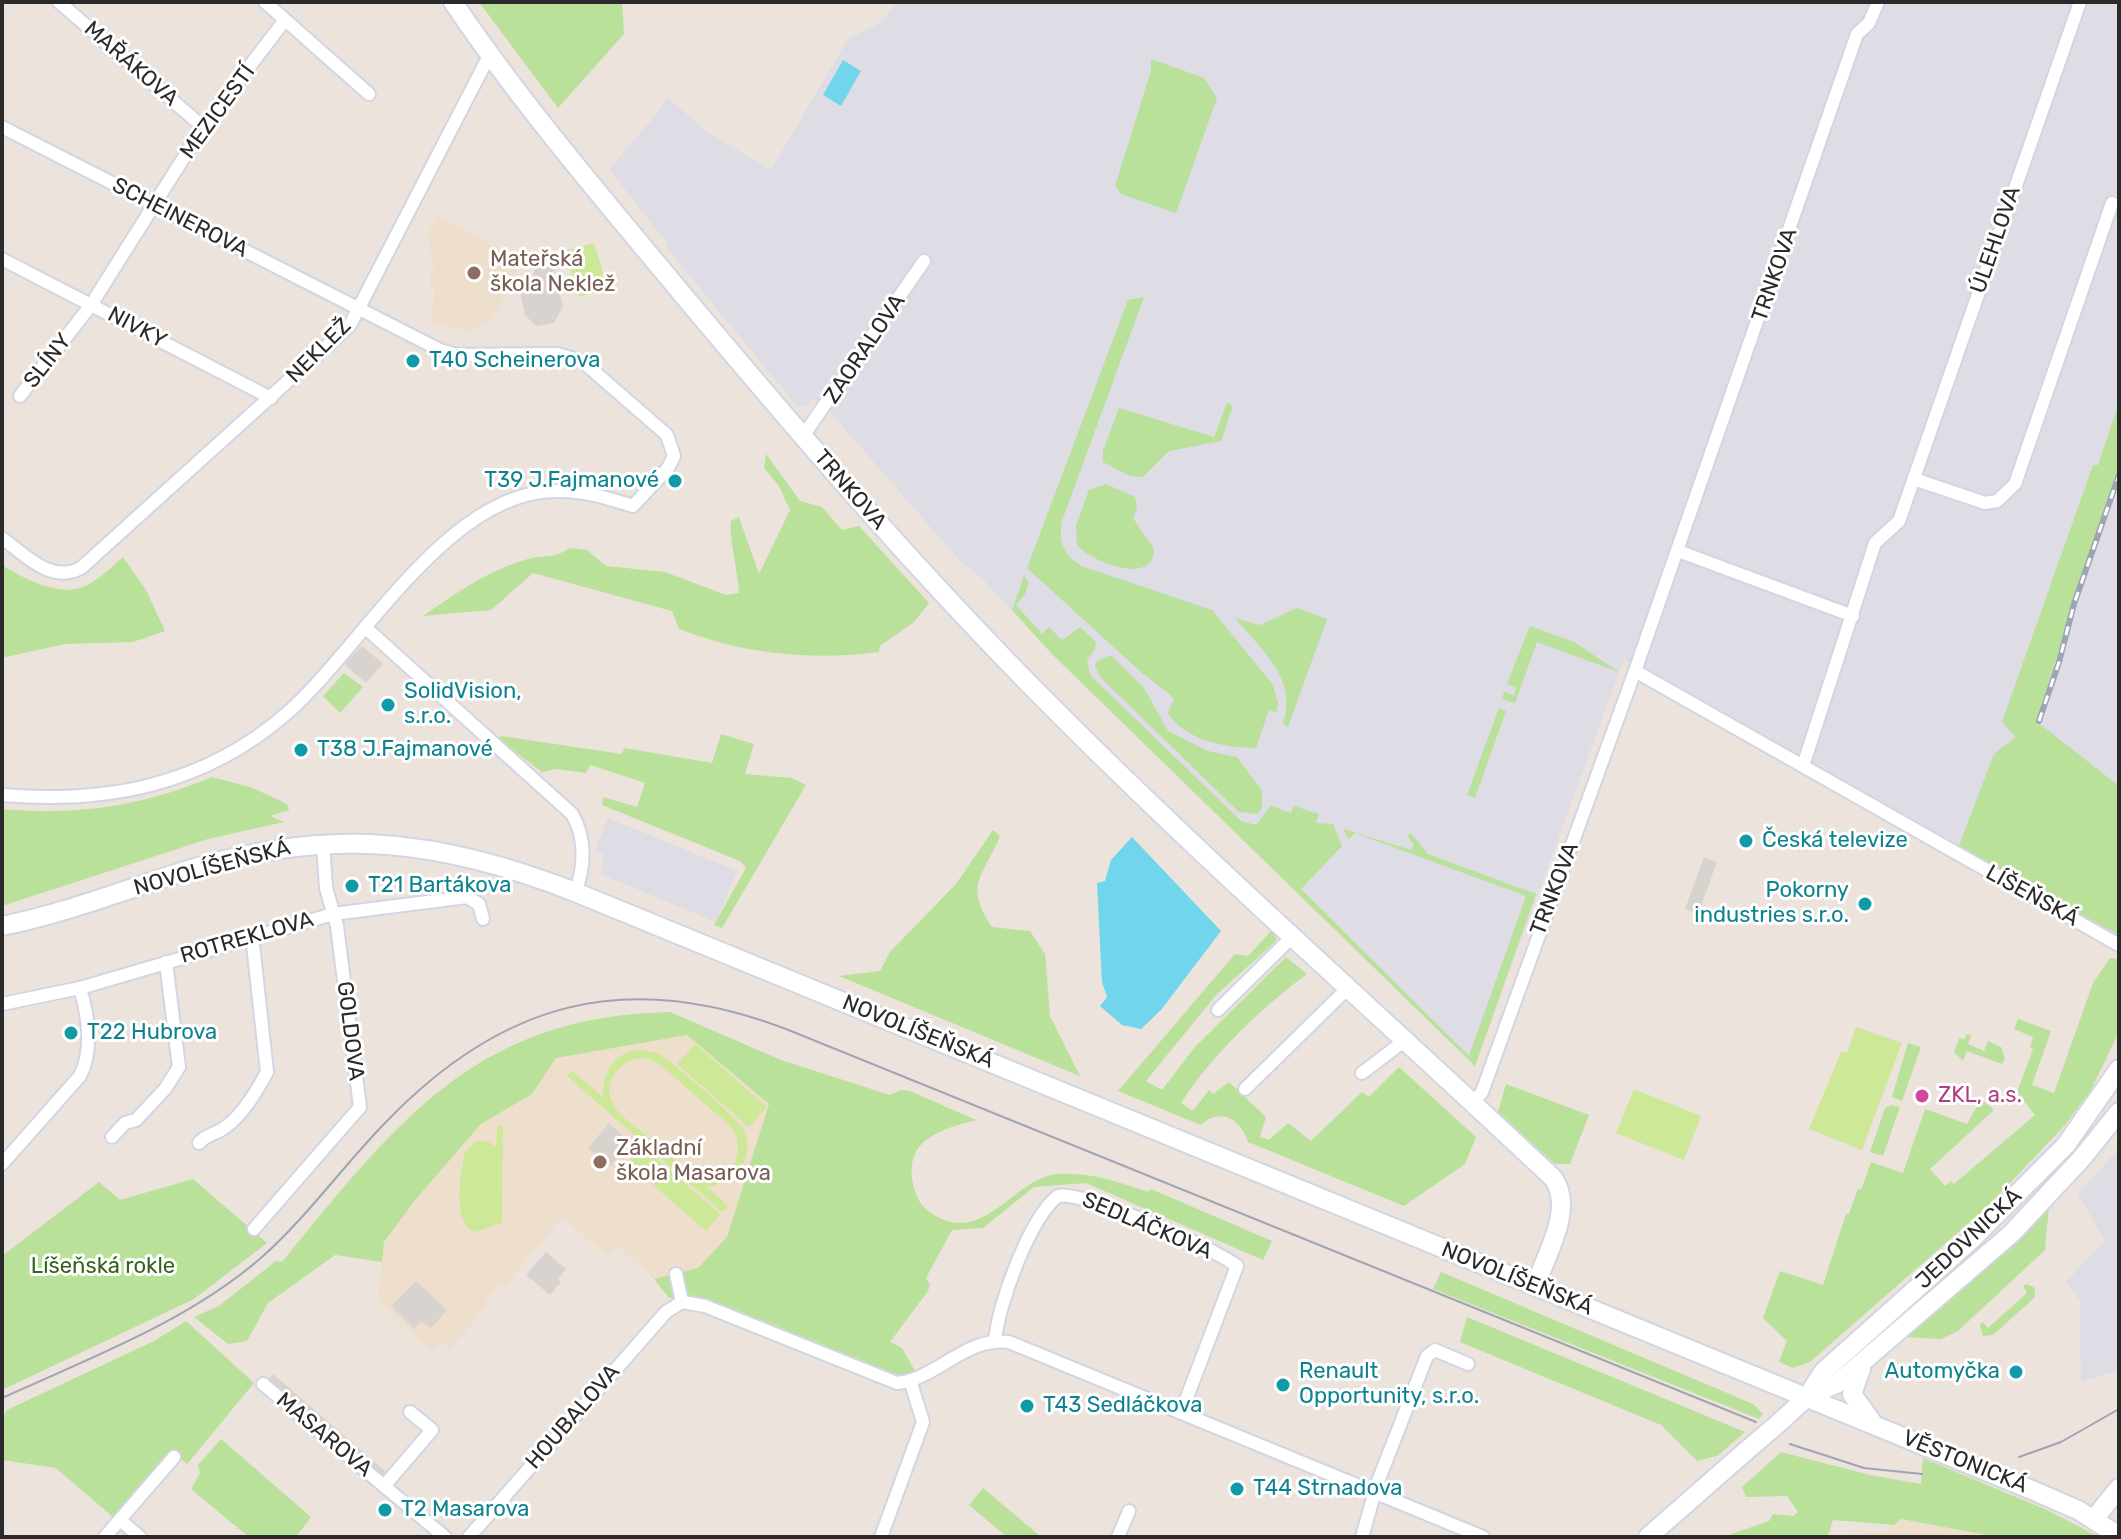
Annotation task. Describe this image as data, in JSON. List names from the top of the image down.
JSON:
{
  "streets": {
    "street": [
      "MAŘÁKOVA",
      "MEZICESTÍ",
      "SCHEINEROVA",
      "ÚLEHLOVA",
      "TRNKOVA",
      "NIVKY",
      "ZAORALOVA",
      "NEKLEŽ",
      "SLÍNY",
      "NOVOLÍŠEŇSKÁ",
      "LÍŠEŇSKÁ",
      "ROTREKLOVA",
      "GOLDOVA",
      "SEDLÁČKOVA",
      "JEDOVNICKÁ",
      "HOUBALOVA",
      "MASAROVA",
      "VĚSTONICKÁ"
    ]
  },
  "crossings": [
    ["MAŘÁKOVA", "MEZICESTÍ"],
    ["MEZICESTÍ", "SCHEINEROVA"],
    ["MEZICESTÍ", "SLÍNY"],
    ["SCHEINEROVA", "NEKLEŽ"],
    ["SCHEINEROVA", "SLÍNY"],
    ["ÚLEHLOVA", "LÍŠEŇSKÁ"],
    ["TRNKOVA", "ZAORALOVA"],
    ["TRNKOVA", "NEKLEŽ"],
    ["TRNKOVA", "NOVOLÍŠEŇSKÁ"],
    ["NIVKY", "NEKLEŽ"],
    ["NIVKY", "SLÍNY"],
    ["NOVOLÍŠEŇSKÁ", "GOLDOVA"],
    ["NOVOLÍŠEŇSKÁ", "JEDOVNICKÁ"],
    ["NOVOLÍŠEŇSKÁ", "VĚSTONICKÁ"],
    ["ROTREKLOVA", "GOLDOVA"],
    ["JEDOVNICKÁ", "VĚSTONICKÁ"]
  ],
  "parks": ["Líšeňská rokle"],
  "places": [
    "Mateřská škola Neklež",
    "T40 Scheinerova",
    "T39 J.Fajmanové",
    "SolidVision, s.r.o.",
    "T38 J.Fajmanové",
    "Česká televize",
    "T21 Bartákova",
    "Pokorny industries s.r.o.",
    "T22 Hubrova",
    "ZKL, a.s.",
    "Základní škola Masarova",
    "Automyčka",
    "Renault Opportunity, s.r.o.",
    "T43 Sedláčkova",
    "T44 Strnadova",
    "T2 Masarova"
  ]
}
